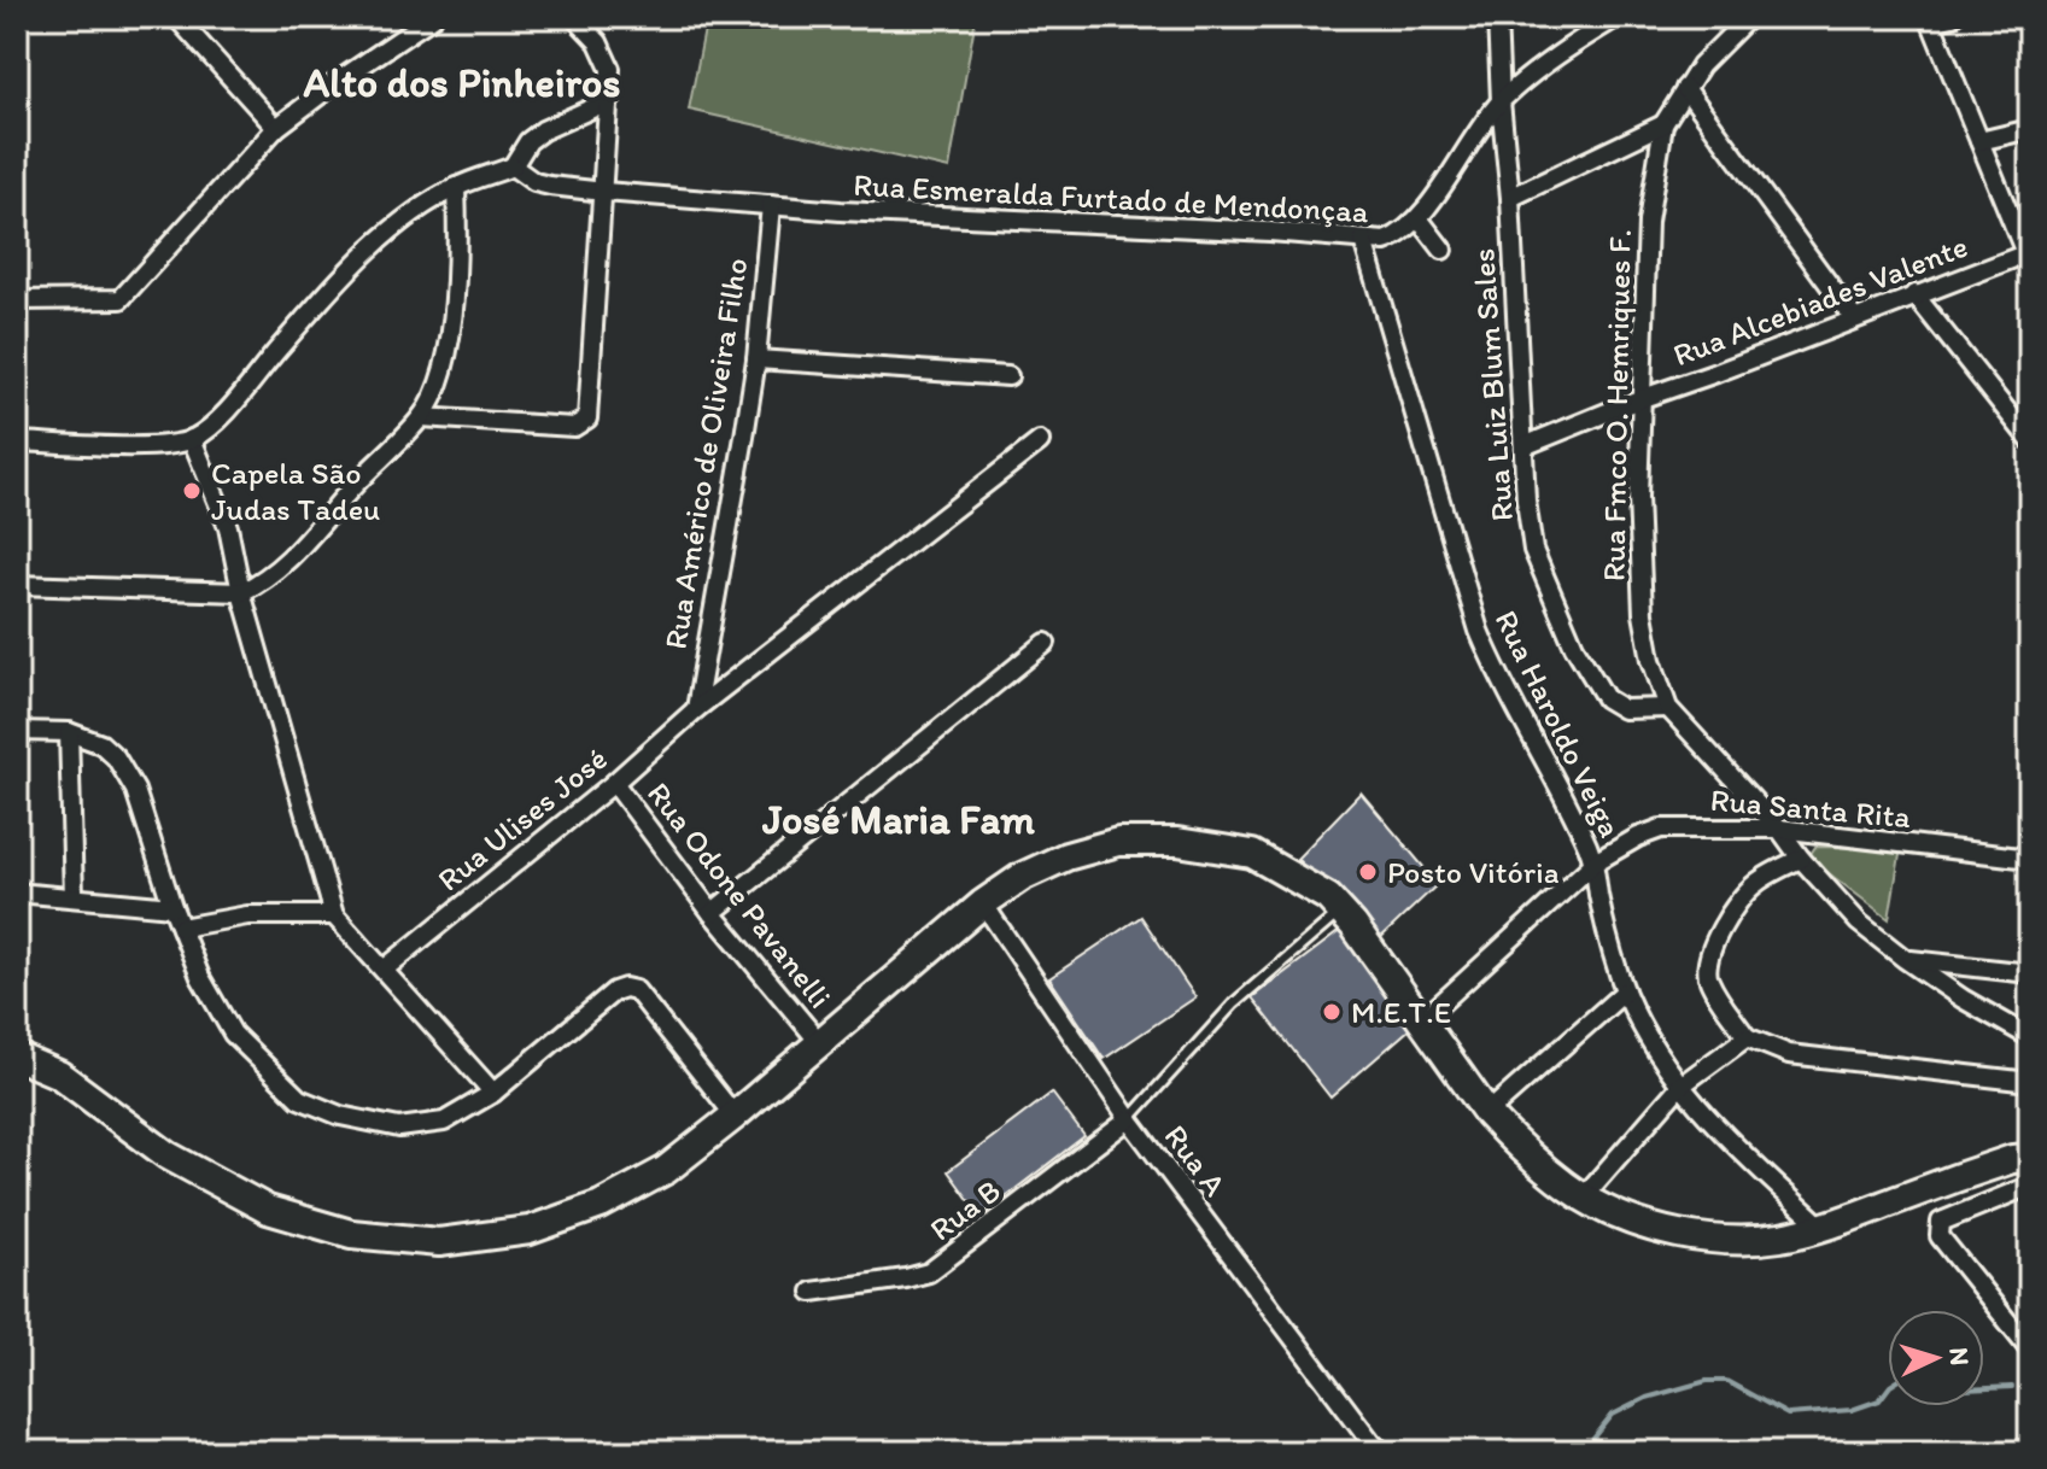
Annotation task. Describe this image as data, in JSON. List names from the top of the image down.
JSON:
{
  "streets": {
    "street": [
      "Rua Esmeralda Furtado de Mendonçaa",
      "Rua Alcebiades Valente",
      "Rua Luiz Blum Sales",
      "Rua Fmco O. Hemriques F.",
      "Rua Américo de Oliveira Filho",
      "Rua Haroldo Veiga",
      "Rua Santa Rita",
      "Rua Ulises José",
      "Rua Odone Pavanelli",
      "Rua A",
      "Rua B"
    ]
  },
  "crossings": [
    ["Rua Esmeralda Furtado de Mendonçaa", "Rua Luiz Blum Sales"],
    ["Rua Esmeralda Furtado de Mendonçaa", "Rua Américo de Oliveira Filho"],
    ["Rua Esmeralda Furtado de Mendonçaa", "Rua Haroldo Veiga"],
    ["Rua Alcebiades Valente", "Rua Luiz Blum Sales"],
    ["Rua Alcebiades Valente", "Rua Fmco O. Hemriques F."],
    ["Rua Luiz Blum Sales", "Rua Fmco O. Hemriques F."],
    ["Rua Fmco O. Hemriques F.", "Rua Santa Rita"],
    ["Rua Américo de Oliveira Filho", "Rua Ulises José"],
    ["Rua Haroldo Veiga", "Rua Santa Rita"],
    ["Rua Ulises José", "Rua Odone Pavanelli"],
    ["Rua A", "Rua B"]
  ],
  "districts": ["Alto dos Pinheiros", "José Maria Fam"],
  "places": ["Capela São Judas Tadeu", "Posto Vitória", "M.E.T.E"],
  "north": "right"
}
